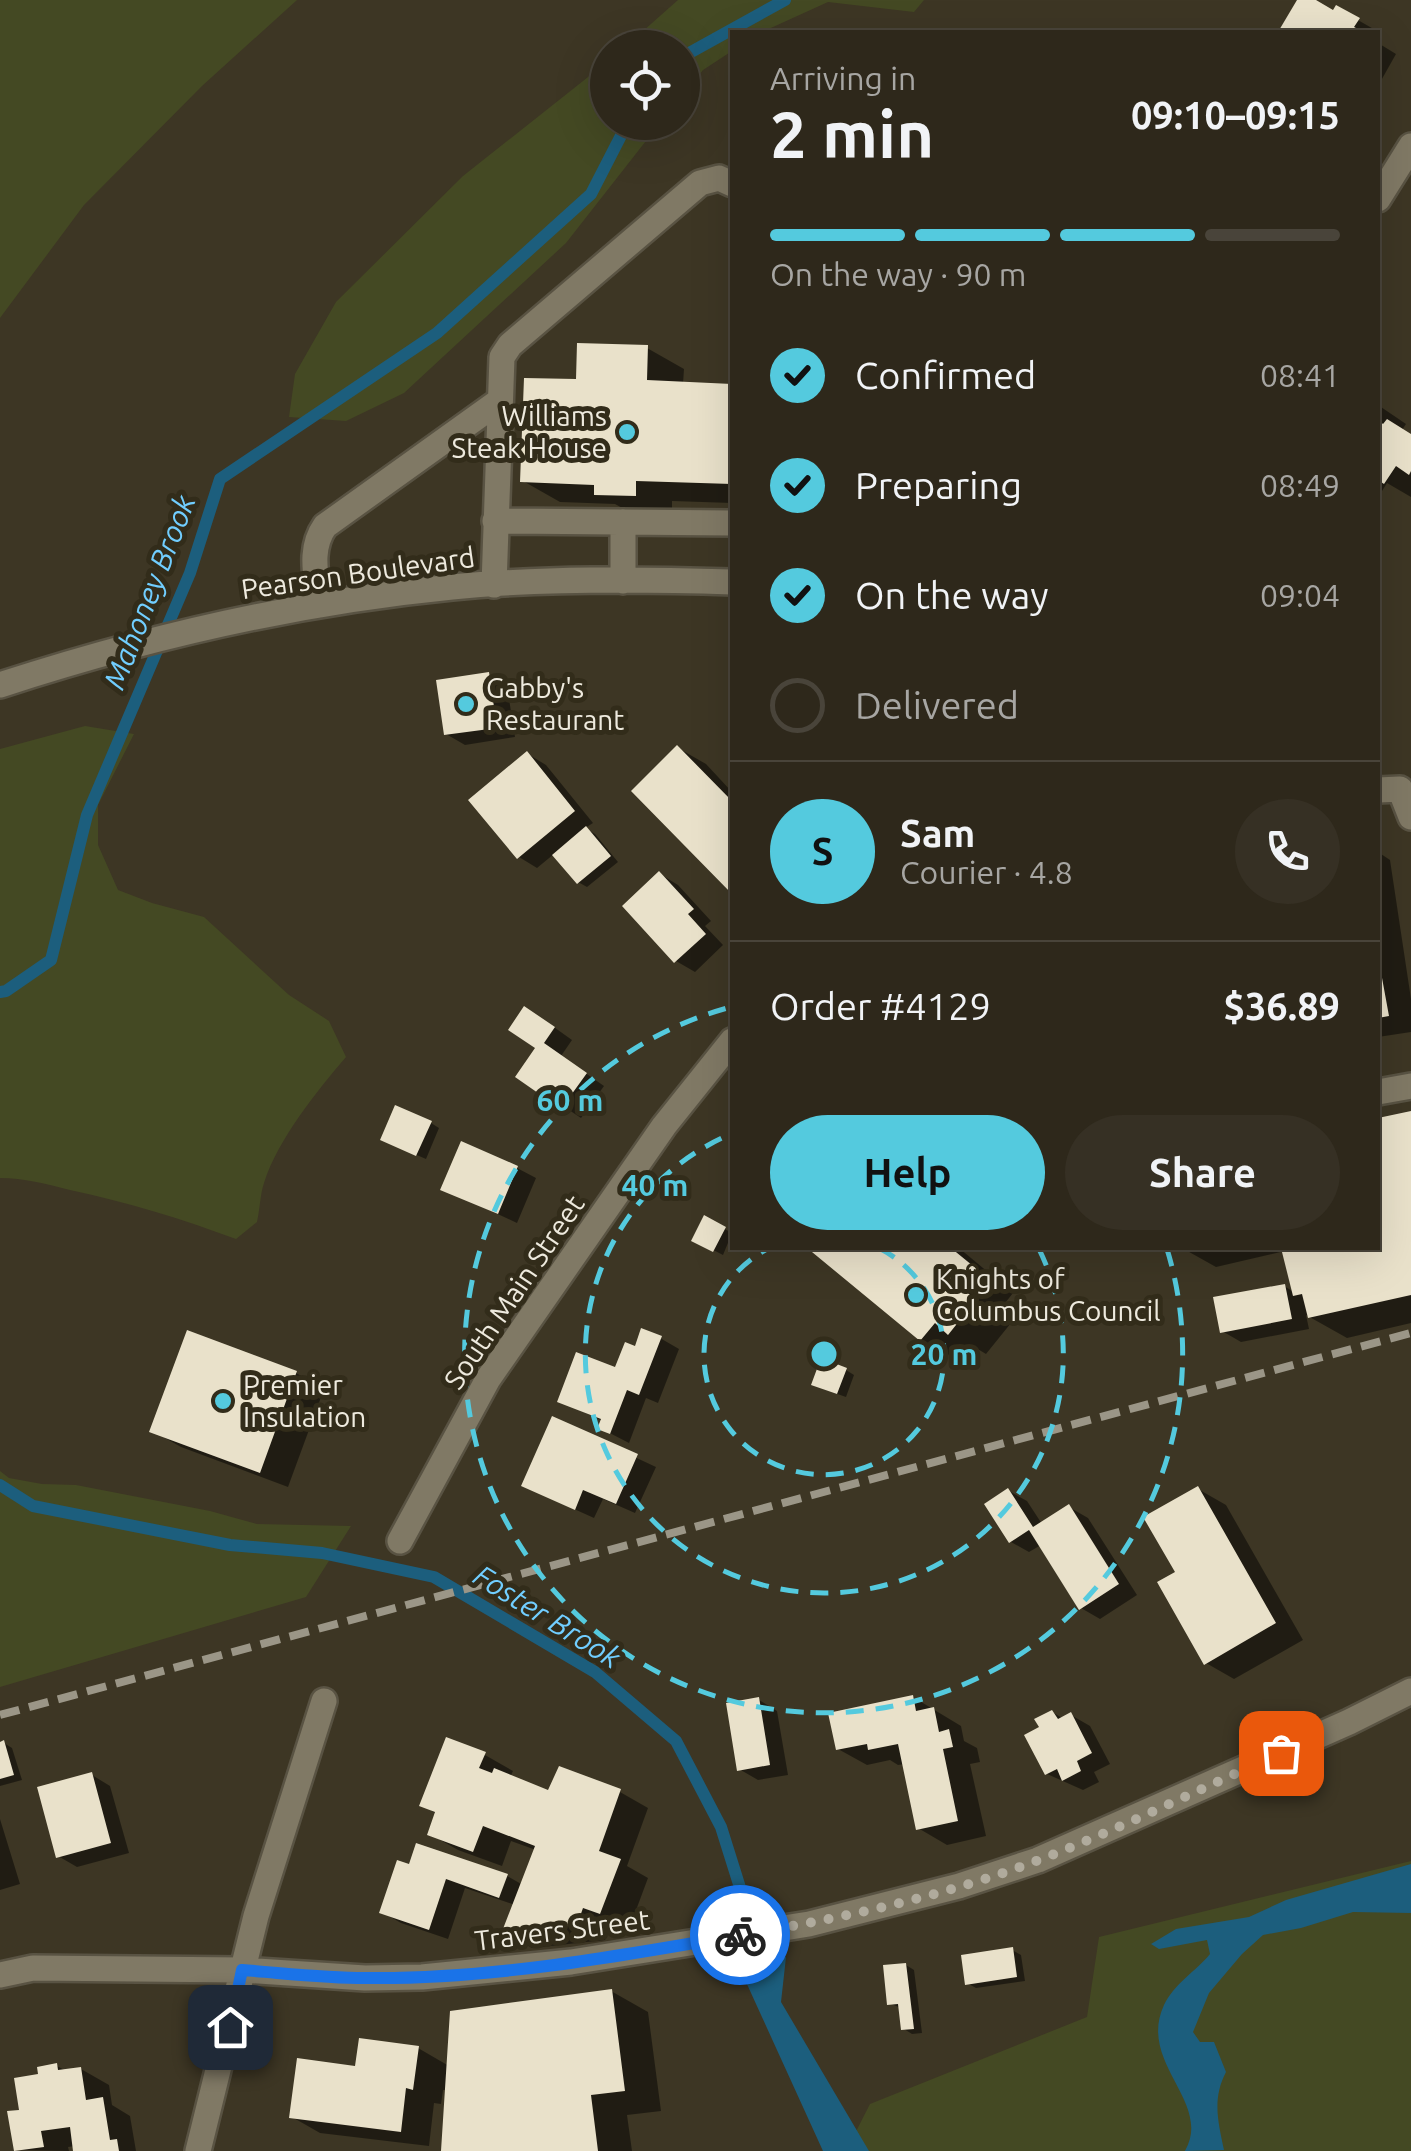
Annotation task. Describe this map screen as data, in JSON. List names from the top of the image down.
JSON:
{
  "streets": {
    "street": ["Pearson Boulevard", "South Main Street", "Travers Street"]
  },
  "water": ["Mahoney Brook", "Foster Brook"],
  "places": [
    "Williams Steak House",
    "Gabby's Restaurant",
    "Knights of Columbus Council",
    "Premier Insulation"
  ],
  "page": {
    "heading": ["2 min", "Arriving in", "09:10–09:15"],
    "panel": [
      "Sam",
      "Courier · 4.8",
      "Order #4129",
      "$36.89"
    ],
    "bar": "On the way · 90 m",
    "list": [
      ["Confirmed", "08:41"],
      ["Preparing", "08:49"],
      ["On the way", "09:04"],
      "Delivered"
    ],
    "round": "S",
    "buttons": ["Help", "Share"]
  },
  "rings": ["60 m", "40 m", "20 m"]
}
